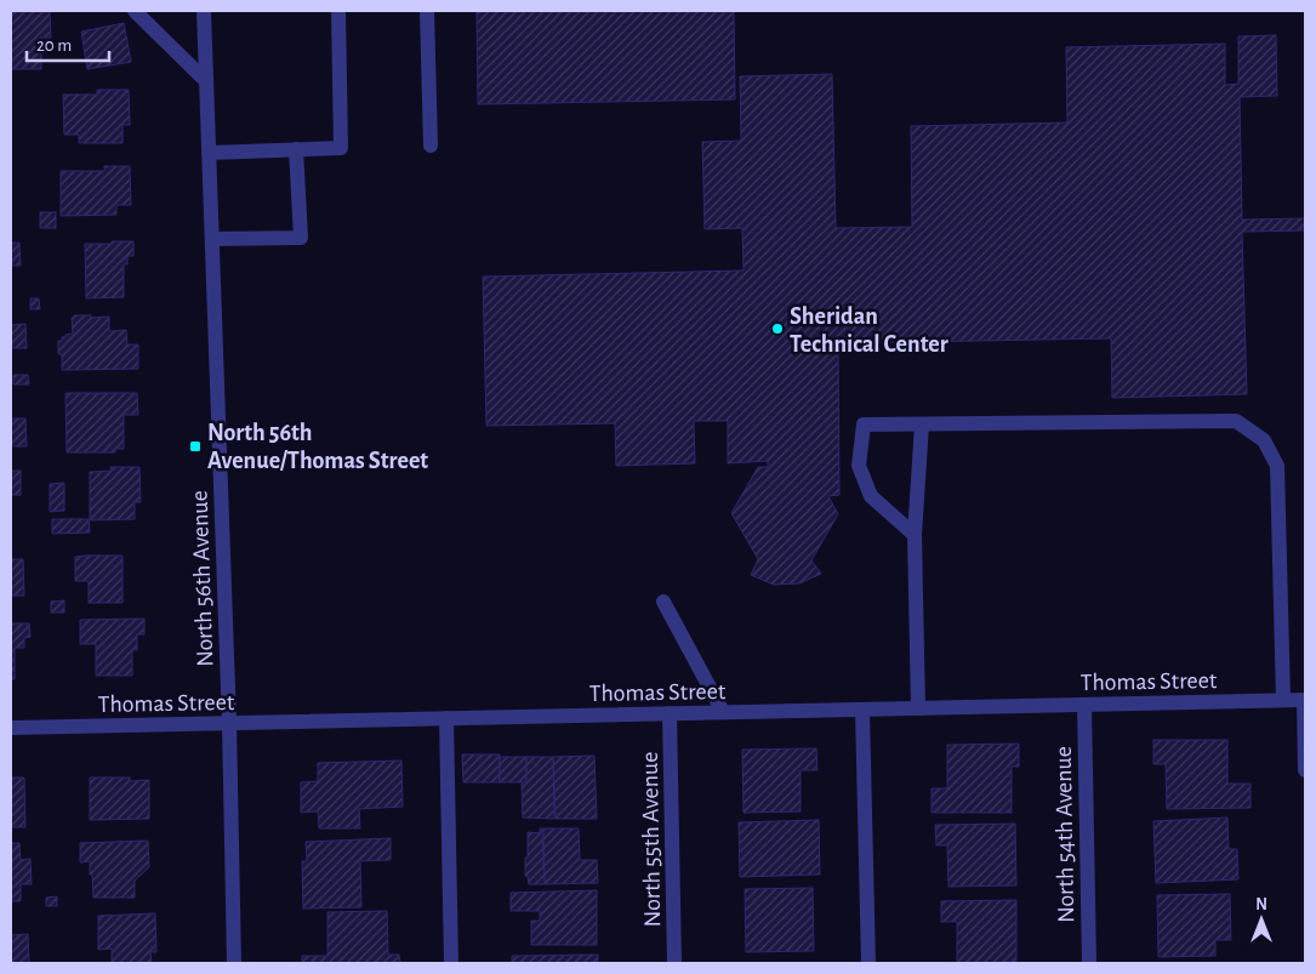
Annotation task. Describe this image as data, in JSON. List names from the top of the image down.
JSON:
{
  "streets": {
    "street": [
      "North 56th Avenue",
      "Thomas Street",
      "North 54th Avenue",
      "North 55th Avenue"
    ]
  },
  "crossings": [
    ["North 56th Avenue", "Thomas Street"],
    ["Thomas Street", "North 54th Avenue"],
    ["Thomas Street", "North 55th Avenue"]
  ],
  "places": {
    "other": ["Sheridan Technical Center"],
    "transit": ["North 56th Avenue/Thomas Street"]
  },
  "scale_bar": "20 m",
  "north": "top"
}
